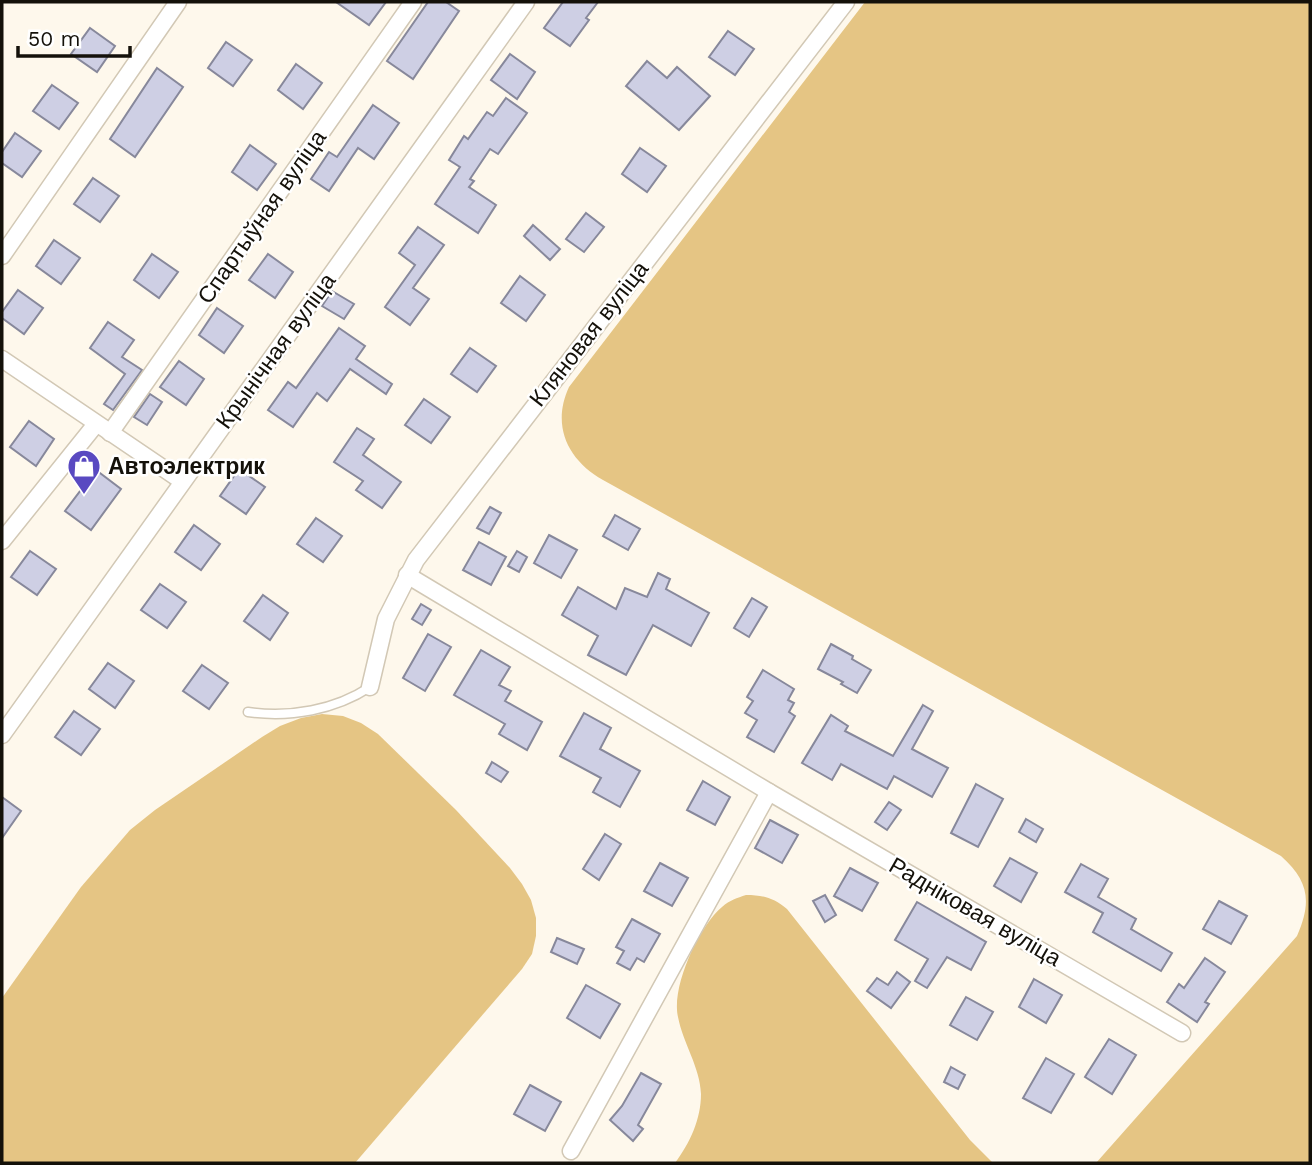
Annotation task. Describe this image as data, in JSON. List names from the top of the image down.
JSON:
{
  "streets": {
    "street": [
      "Спартыўная вуліца",
      "Кляновая вуліца",
      "Крынічная вуліца",
      "Радніковая вуліца"
    ]
  },
  "crossings": [
    ["Кляновая вуліца", "Радніковая вуліца"]
  ],
  "places": {
    "shop": ["Автоэлектрик"]
  },
  "scale_bar": "50 m"
}
